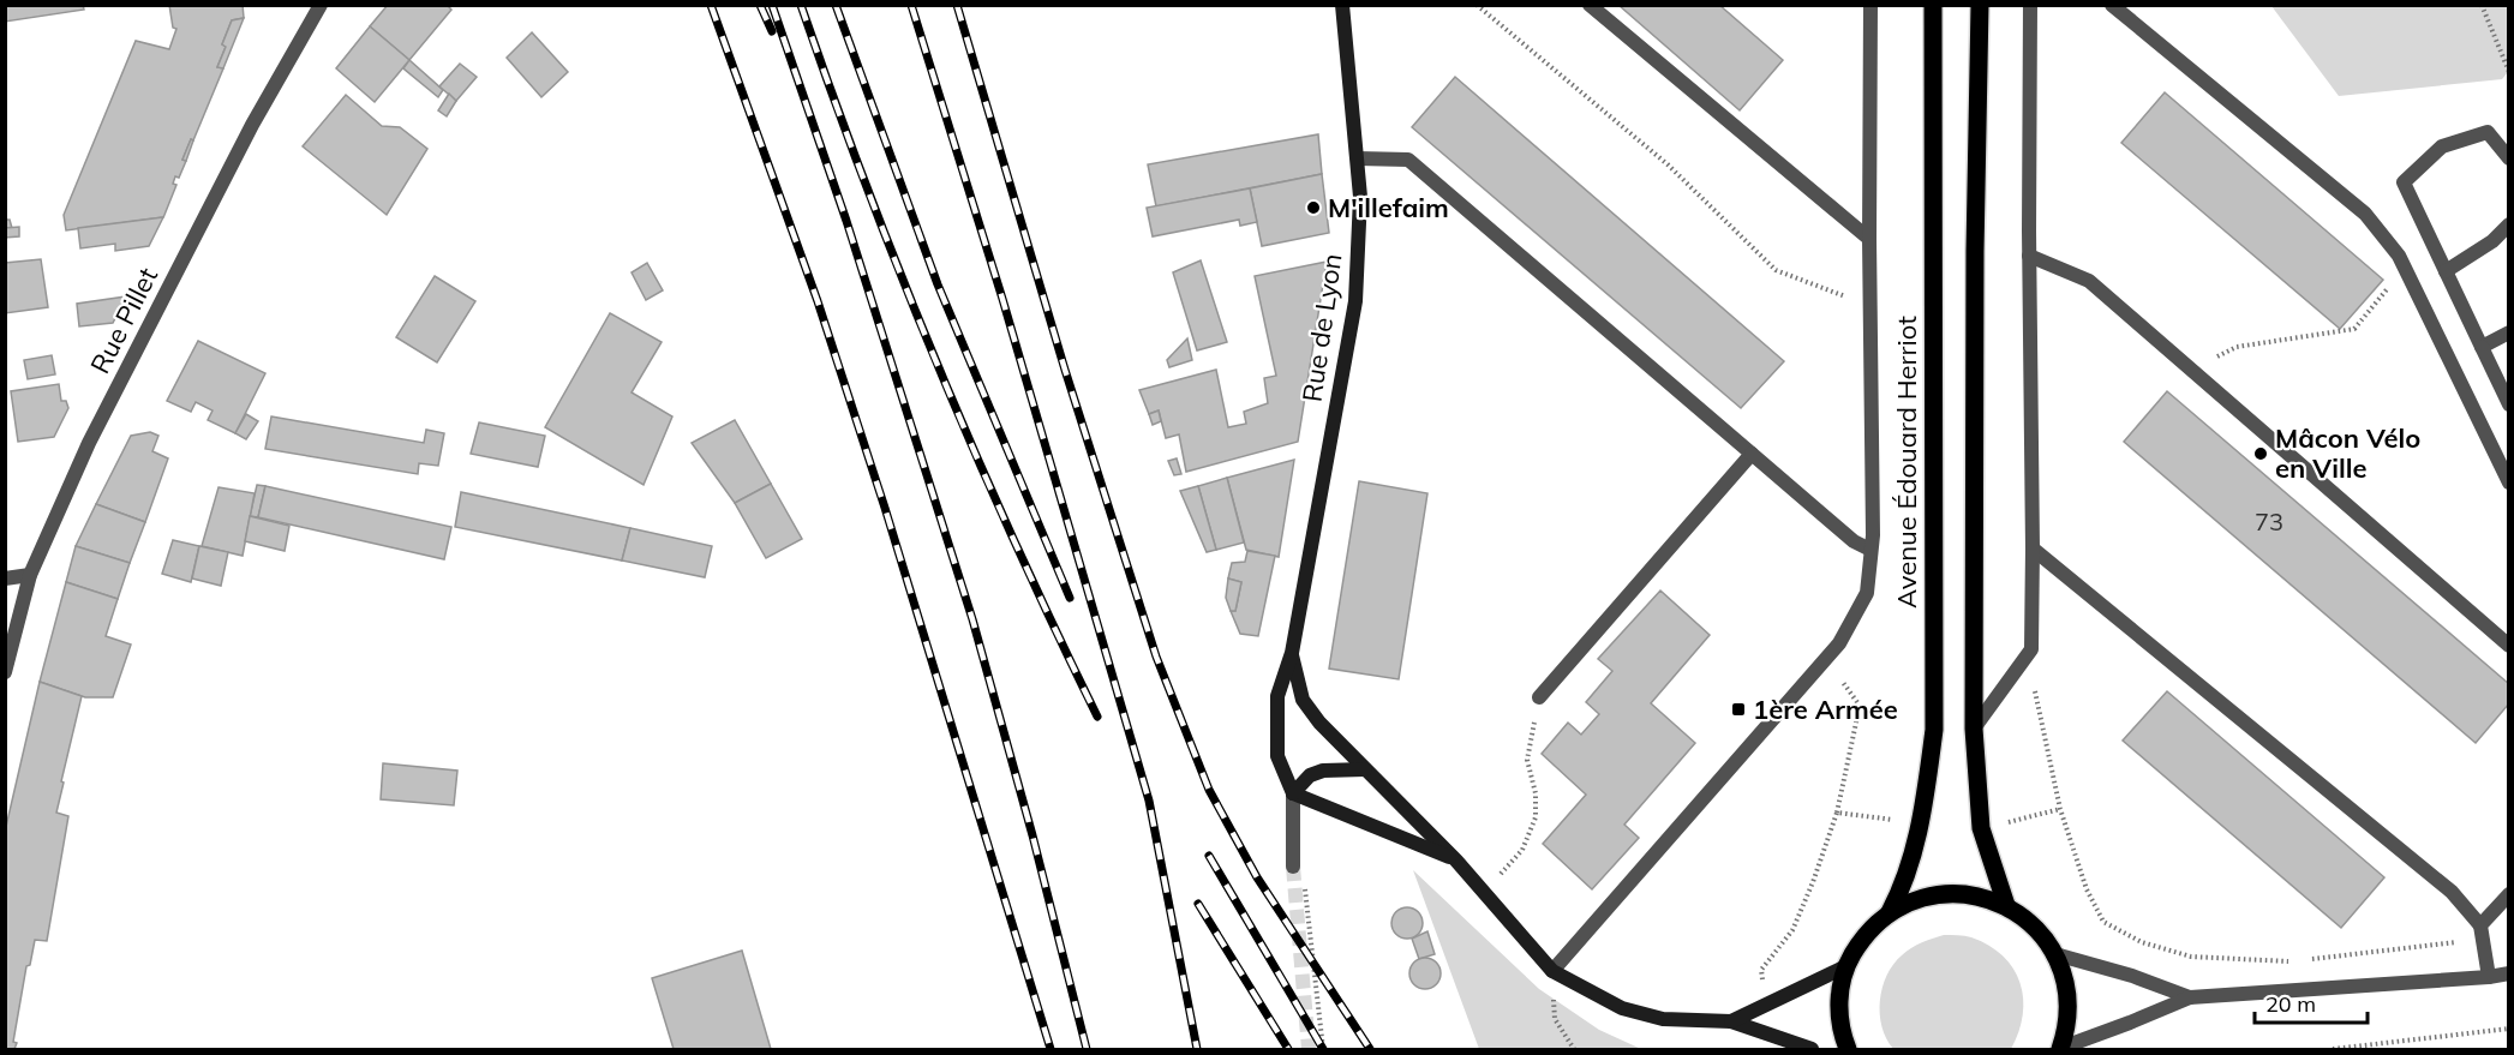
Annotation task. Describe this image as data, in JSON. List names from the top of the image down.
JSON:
{
  "streets": {
    "main road": ["Rue de Lyon", "Avenue Édouard Herriot"],
    "street": ["Rue Pillet"]
  },
  "places": {
    "other": ["M'illefaim", "Mâcon Vélo en Ville"],
    "transit": ["1ère Armée"]
  },
  "house_numbers": ["73"],
  "scale_bar": "20 m"
}
